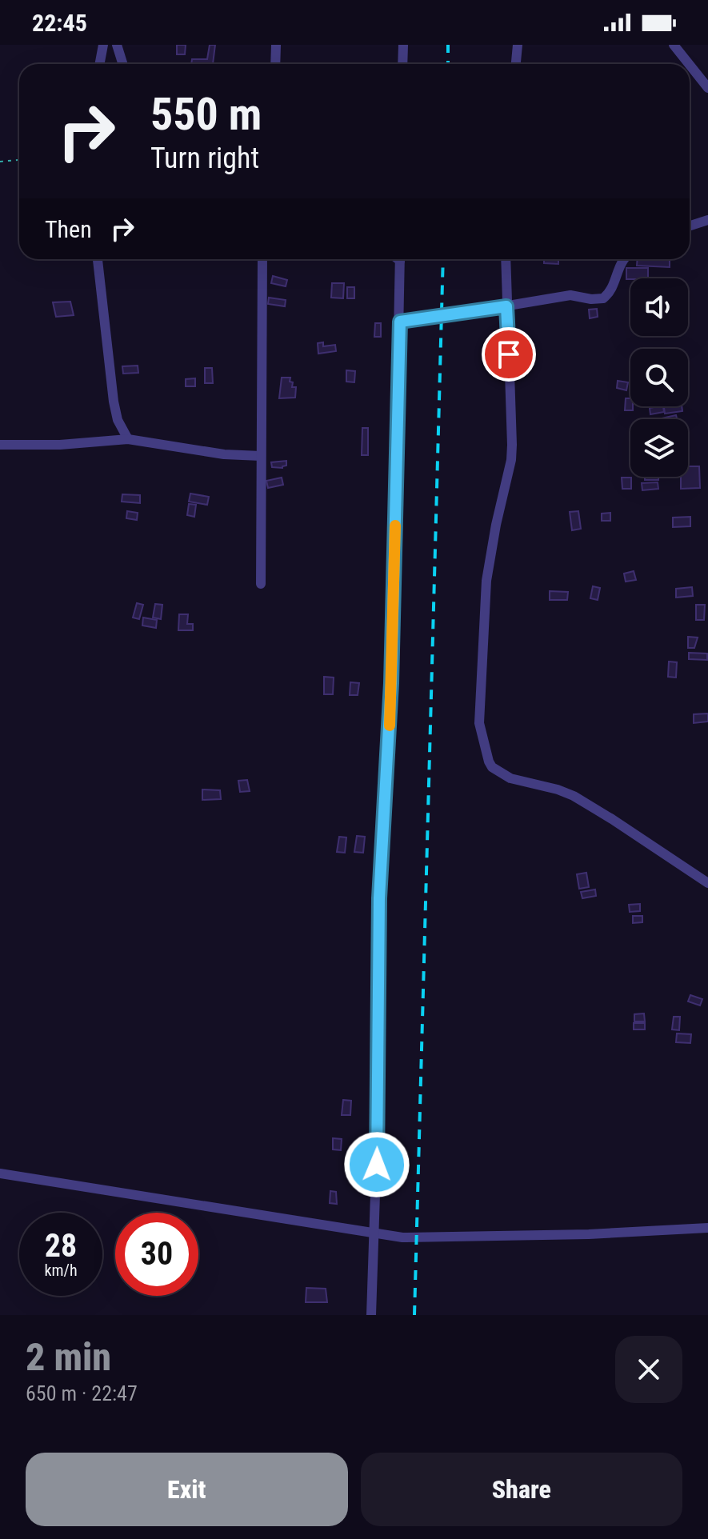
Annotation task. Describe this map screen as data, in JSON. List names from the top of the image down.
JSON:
{
  "page": {
    "status": "22:45",
    "turn": ["550 m", "Turn right"],
    "then": "Then",
    "speed": "28 km/h",
    "limit": "30",
    "heading": ["2 min", "650 m · 22:47"],
    "buttons": ["Exit", "Share"]
  }
}
